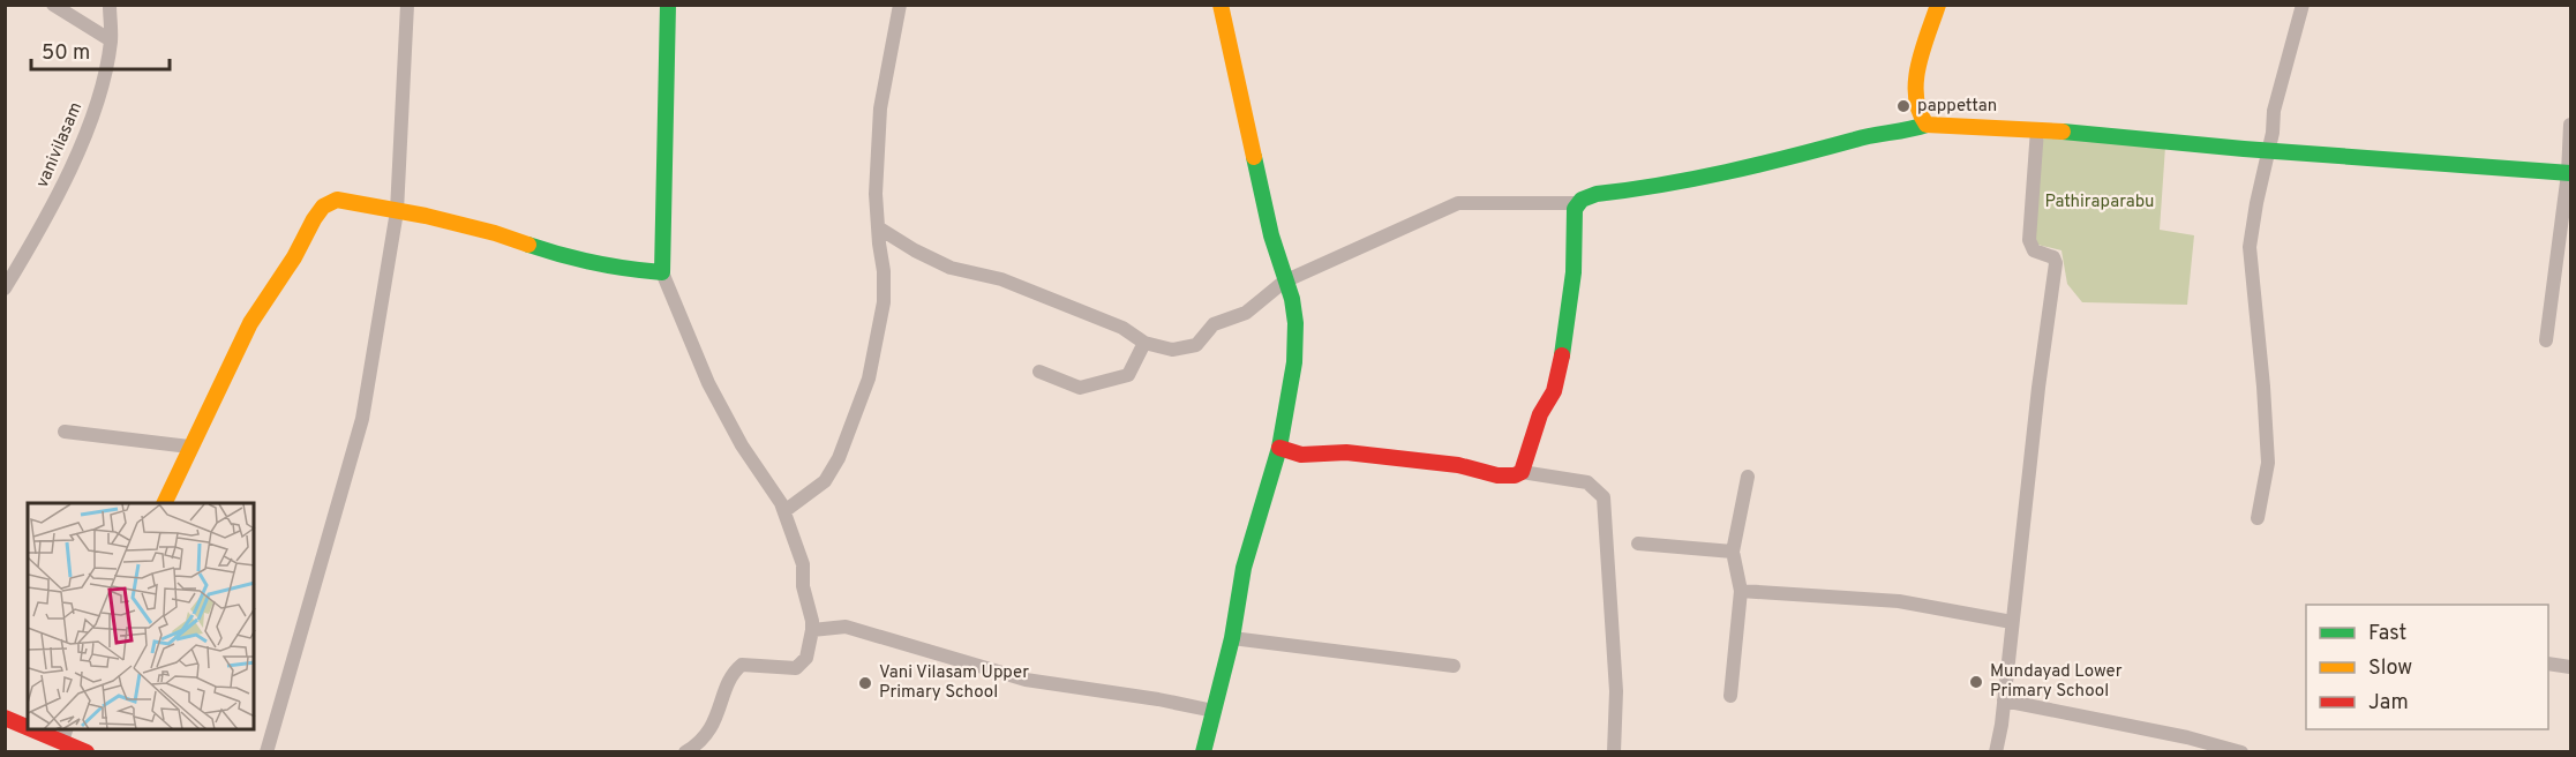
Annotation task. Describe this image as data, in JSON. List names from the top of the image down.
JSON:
{
  "streets": {
    "street": ["vanivilasam"]
  },
  "parks": ["Pathiraparabu"],
  "places": ["pappettan", "Mundayad Lower Primary School", "Vani Vilasam Upper Primary School"],
  "legend": ["Fast", "Slow", "Jam"],
  "scale_bar": "50 m"
}
